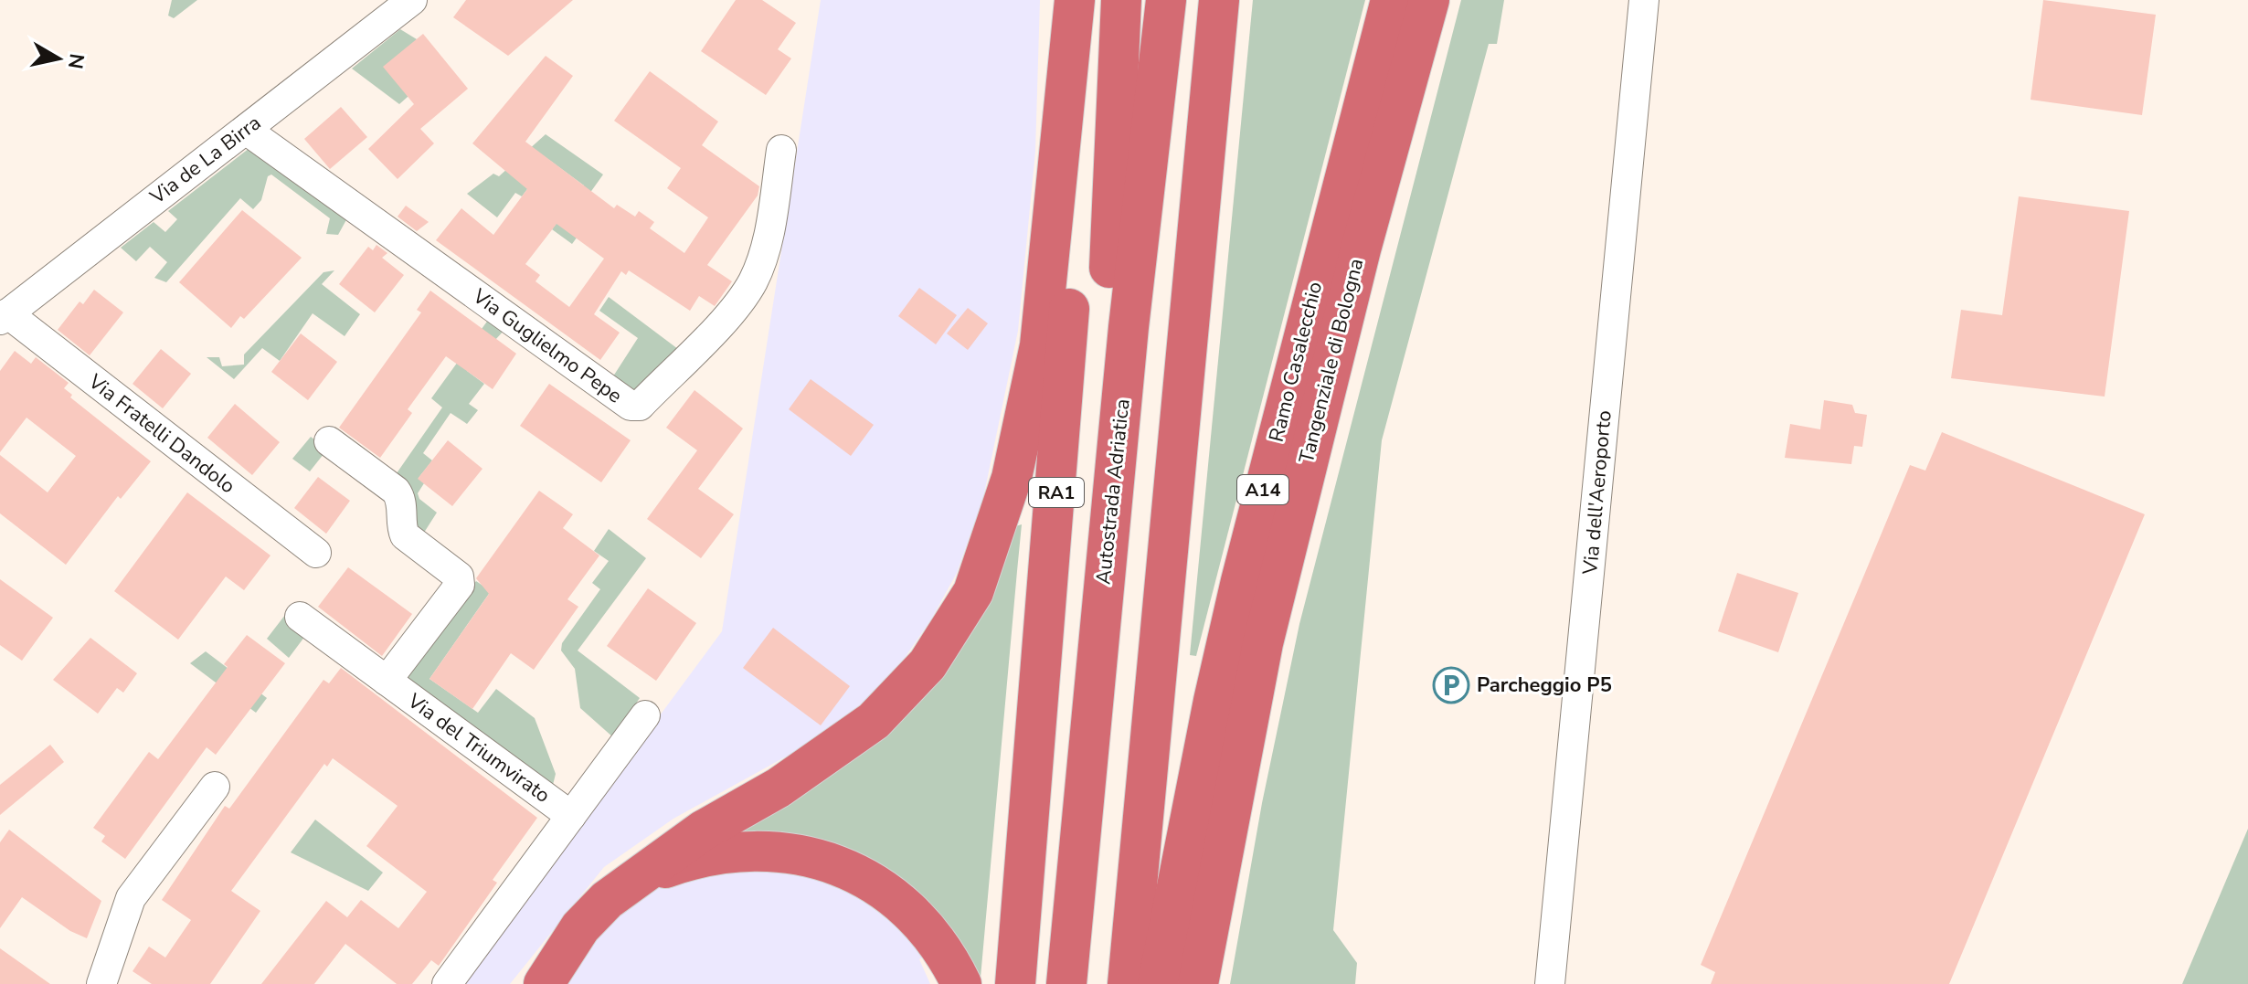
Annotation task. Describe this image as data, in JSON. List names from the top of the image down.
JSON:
{
  "streets": {
    "highway": [
      "Tangenziale di Bologna",
      "Ramo Casalecchio",
      "A14",
      "Autostrada Adriatica",
      "RA1"
    ],
    "street": [
      "Via de La Birra",
      "Via Guglielmo Pepe",
      "Via Fratelli Dandolo",
      "Via dell'Aeroporto",
      "Via del Triumvirato"
    ]
  },
  "crossings": [
    ["Via de La Birra", "Via Guglielmo Pepe"],
    ["Via de La Birra", "Via Fratelli Dandolo"]
  ],
  "places": {
    "parking": ["Parcheggio P5"]
  },
  "north": "right"
}
